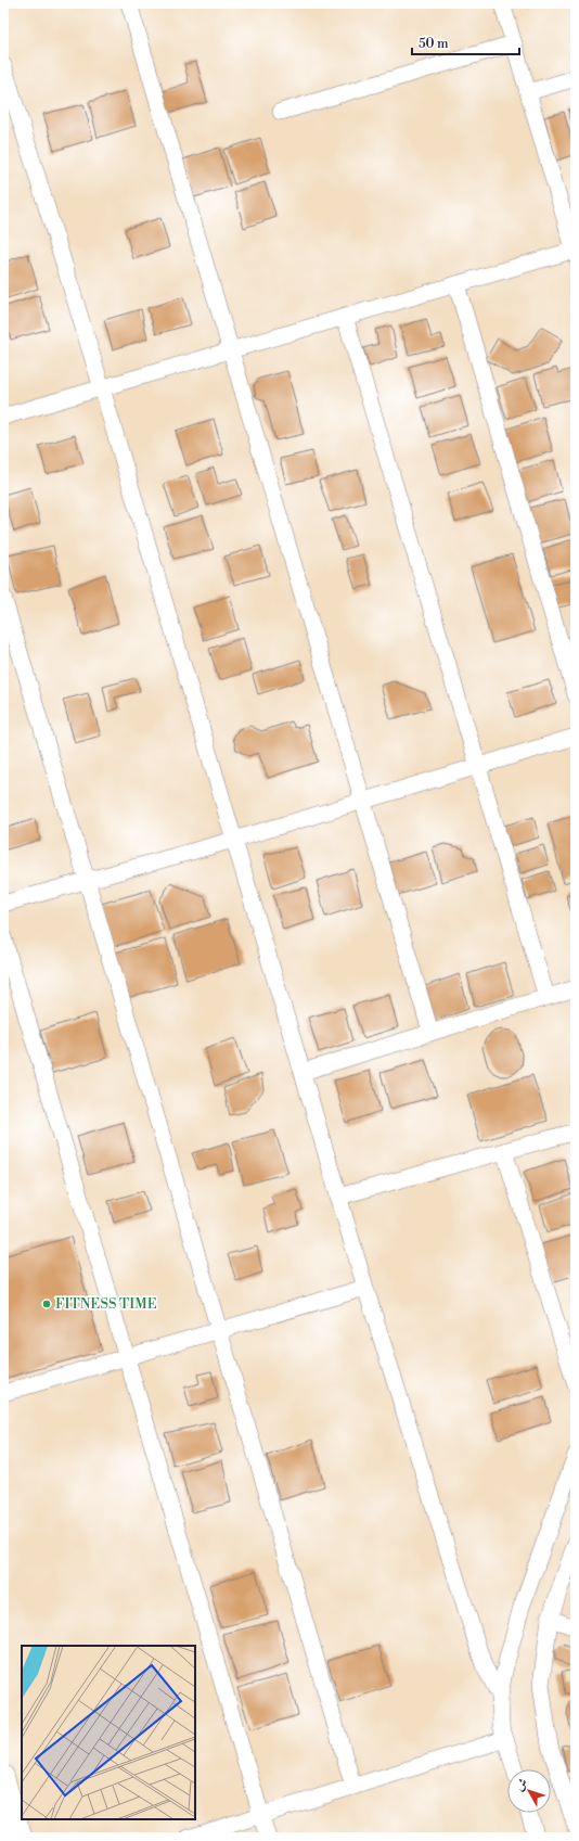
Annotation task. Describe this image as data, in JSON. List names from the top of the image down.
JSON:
{
  "places": ["FITNESS TIME"],
  "scale_bar": "50 m",
  "north": "top left"
}
